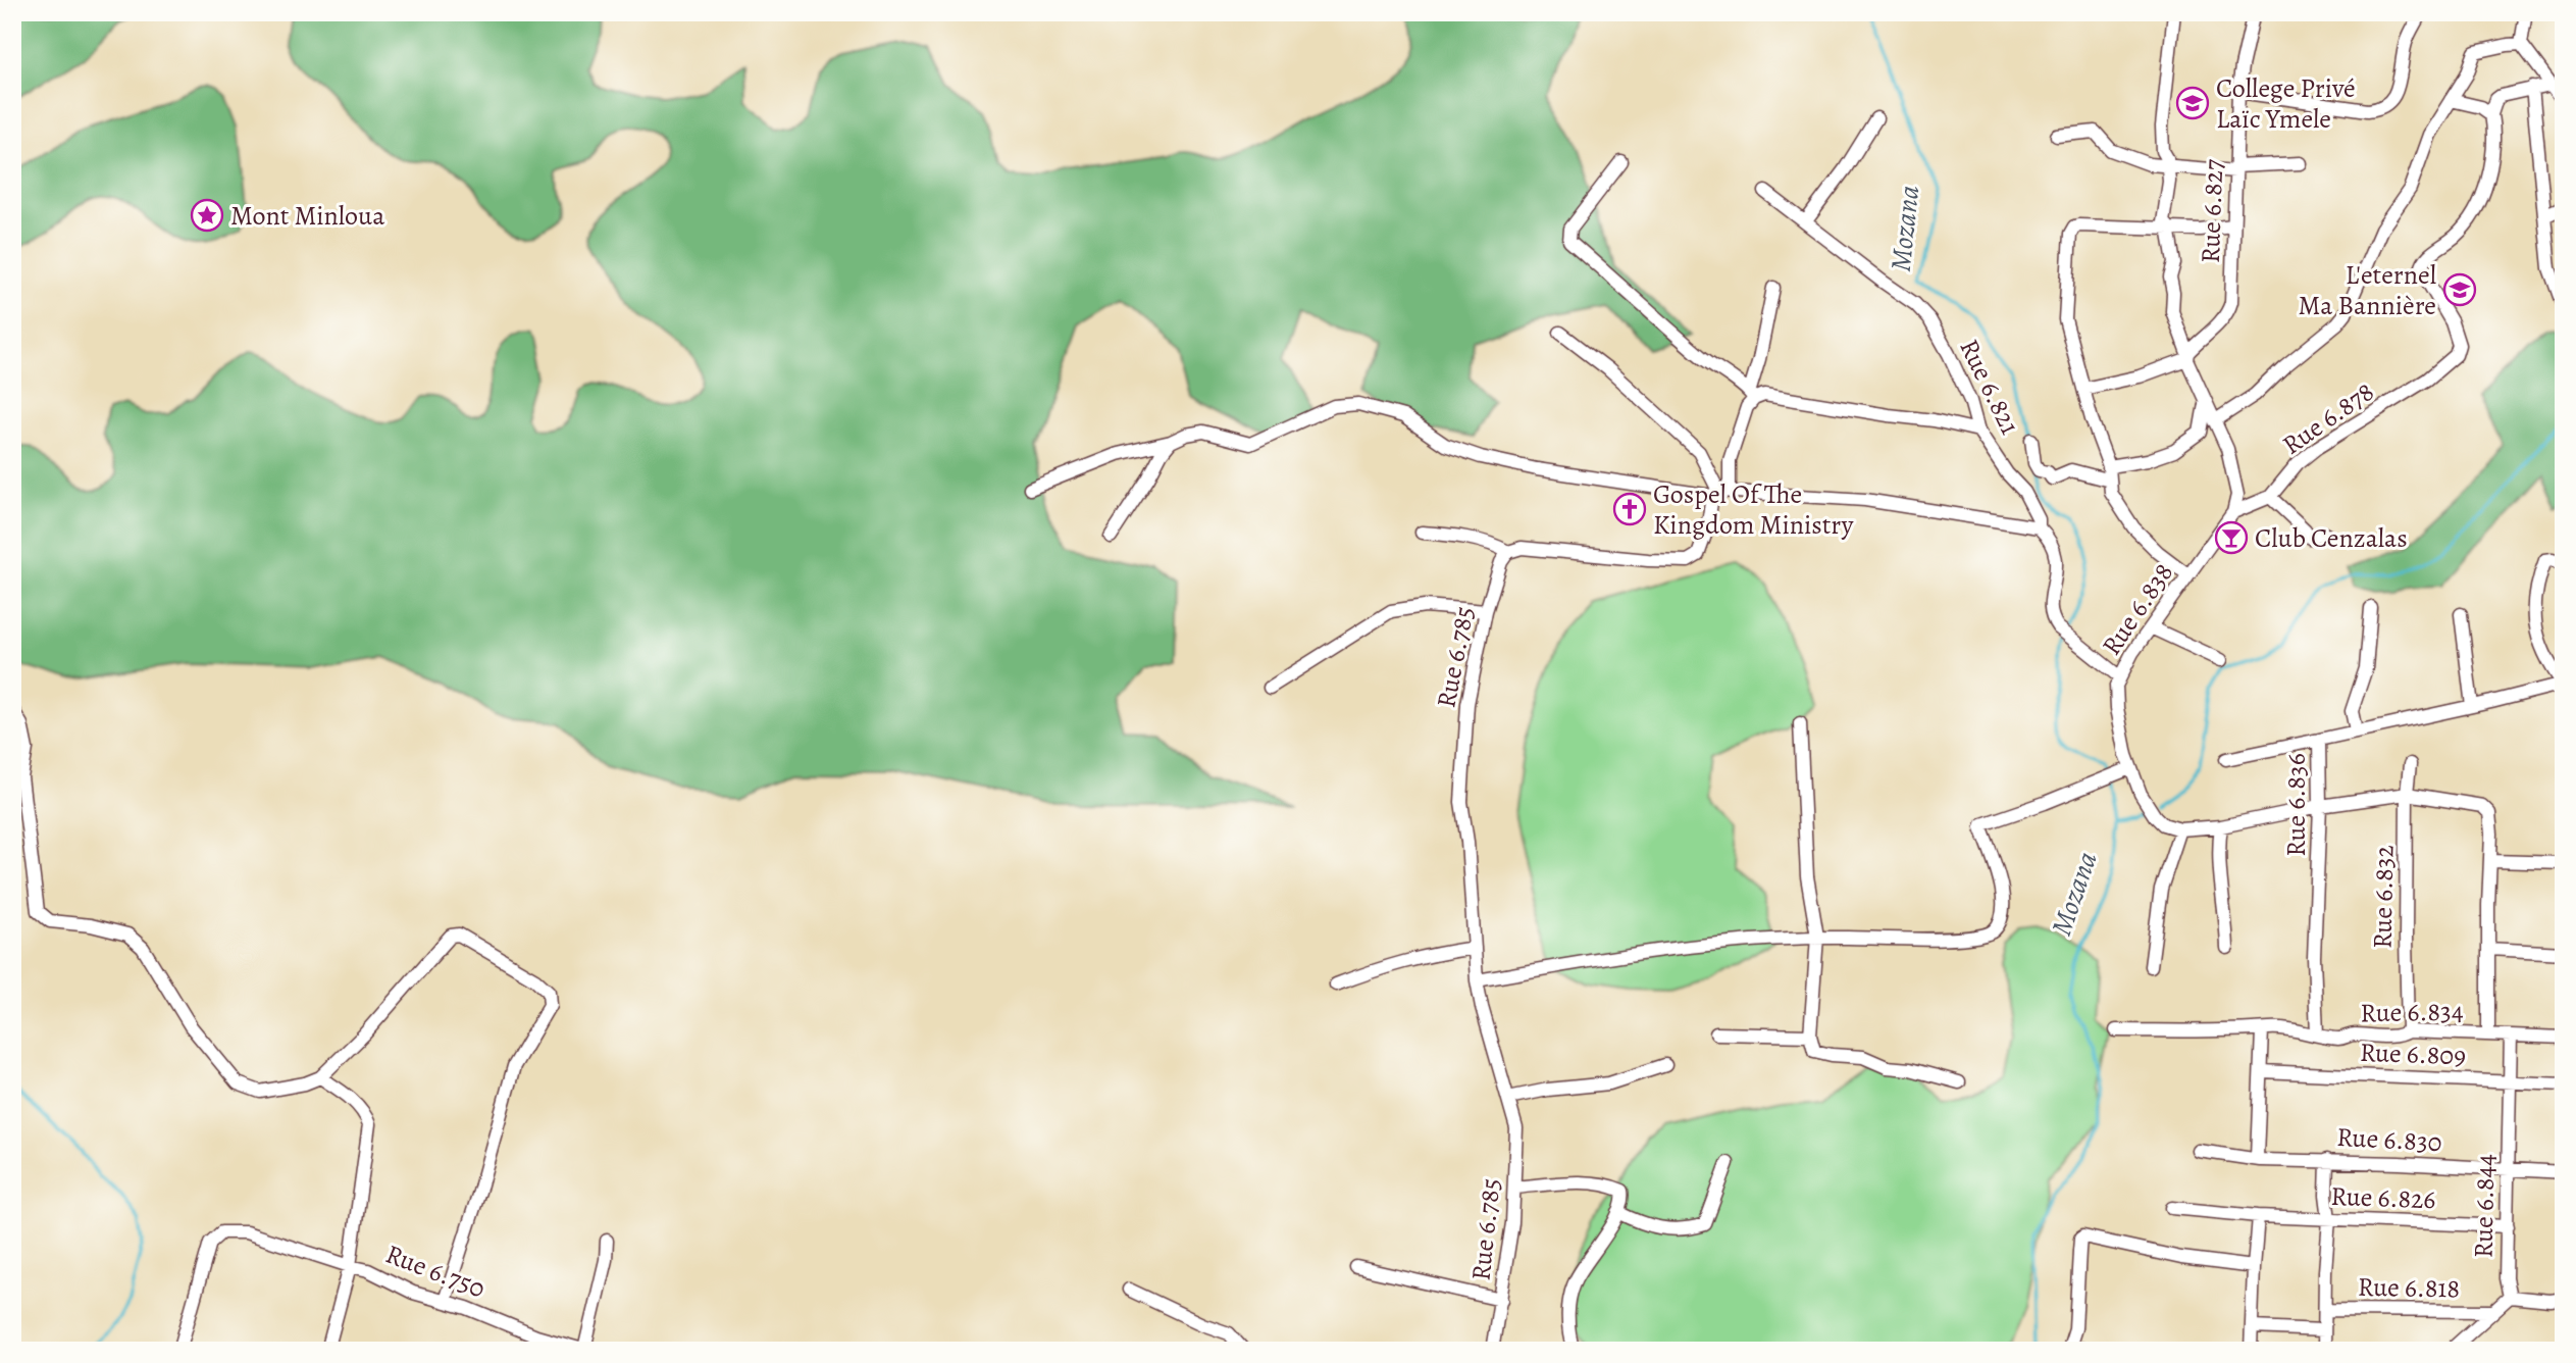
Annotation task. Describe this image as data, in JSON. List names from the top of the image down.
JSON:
{
  "streets": {
    "street": [
      "Rue 6.827",
      "Rue 6.821",
      "Rue 6.878",
      "Rue 6.838",
      "Rue 6.785",
      "Rue 6.836",
      "Rue 6.832",
      "Rue 6.834",
      "Rue 6.809",
      "Rue 6.830",
      "Rue 6.826",
      "Rue 6.844",
      "Rue 6.750",
      "Rue 6.818"
    ]
  },
  "crossings": [
    ["Rue 6.821", "Rue 6.838"],
    ["Rue 6.878", "Rue 6.838"],
    ["Rue 6.836", "Rue 6.834"],
    ["Rue 6.832", "Rue 6.834"],
    ["Rue 6.834", "Rue 6.844"],
    ["Rue 6.809", "Rue 6.844"],
    ["Rue 6.830", "Rue 6.844"],
    ["Rue 6.826", "Rue 6.844"],
    ["Rue 6.844", "Rue 6.818"]
  ],
  "water": ["Mozana"],
  "places": {
    "school or university": ["College Privé Laïc Ymele", "L'eternel Ma Bannière"],
    "place": ["Mont Minloua"],
    "church": ["Gospel Of The Kingdom Ministry"],
    "bar": ["Club Cenzalas"]
  }
}
